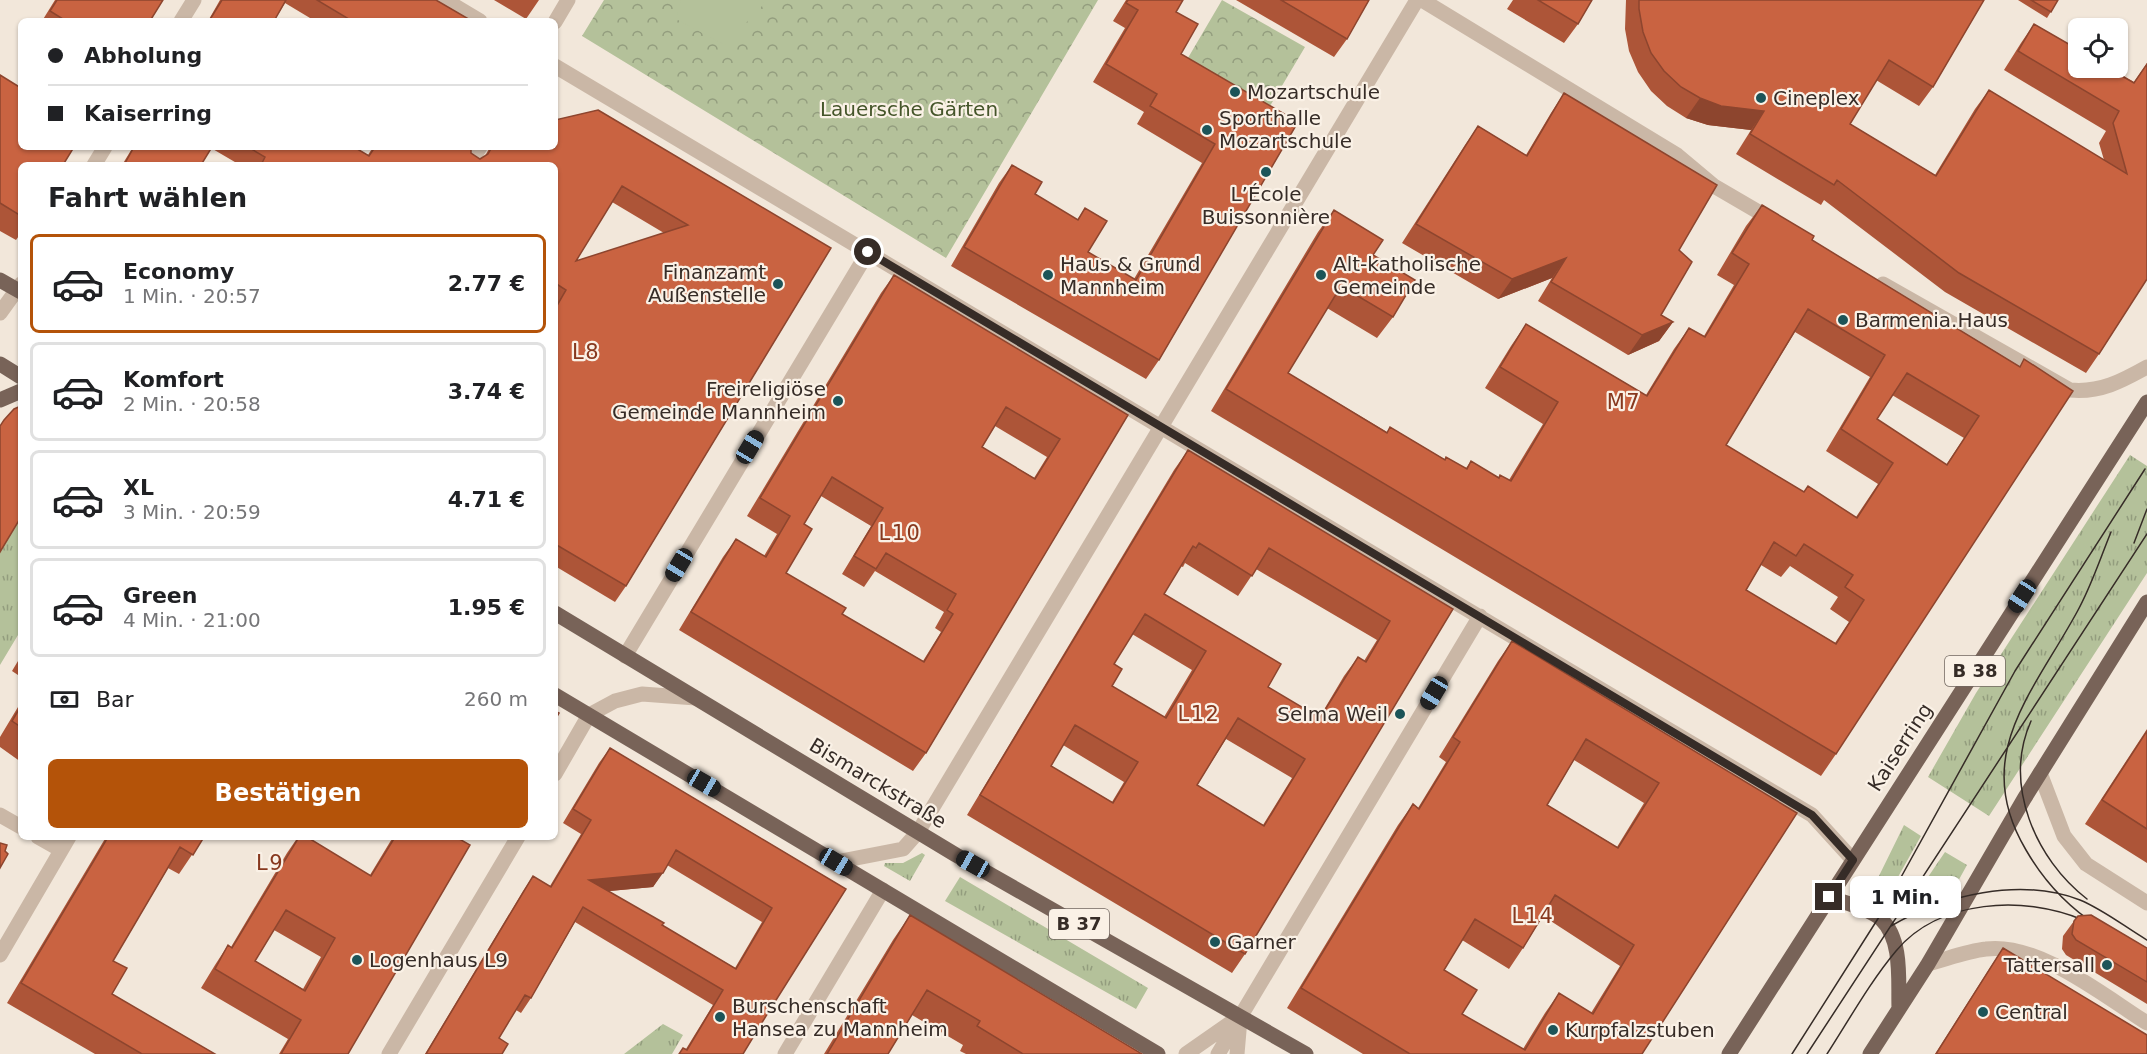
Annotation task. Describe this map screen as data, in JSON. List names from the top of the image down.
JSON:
{
  "streets": {
    "main road": [
      "B 38",
      "Kaiserring",
      "Bismarckstraße",
      "B 37"
    ]
  },
  "districts": [
    "L8",
    "M7",
    "L10",
    "L12",
    "L9",
    "L14"
  ],
  "parks": ["Lauersche Gärten"],
  "places": [
    "Mozartschule",
    "Cineplex",
    "Sporthalle Mozartschule",
    "L’École Buissonnière",
    "Haus & Grund Mannheim",
    "Alt-katholische Gemeinde",
    "Finanzamt Außenstelle",
    "Barmenia.Haus",
    "Freireligiöse Gemeinde Mannheim",
    "Selma Weil",
    "Garner",
    "Logenhaus L9",
    "Tattersall",
    "Central",
    "Burschenschaft Hansea zu Mannheim",
    "Kurpfalzstuben"
  ],
  "page": {
    "banner": ["Abholung", "Kaiserring"],
    "heading": "Fahrt wählen",
    "list": [
      {
        "name": "Economy",
        "note": "1 Min. · 20:57",
        "value": "2.77 €"
      },
      {
        "name": "Komfort",
        "note": "2 Min. · 20:58",
        "value": "3.74 €"
      },
      {
        "name": "XL",
        "note": "3 Min. · 20:59",
        "value": "4.71 €"
      },
      {
        "name": "Green",
        "note": "4 Min. · 21:00",
        "value": "1.95 €"
      }
    ],
    "pay": ["Bar", "260 m"],
    "buttons": "Bestätigen",
    "bubble": "1 Min."
  }
}
